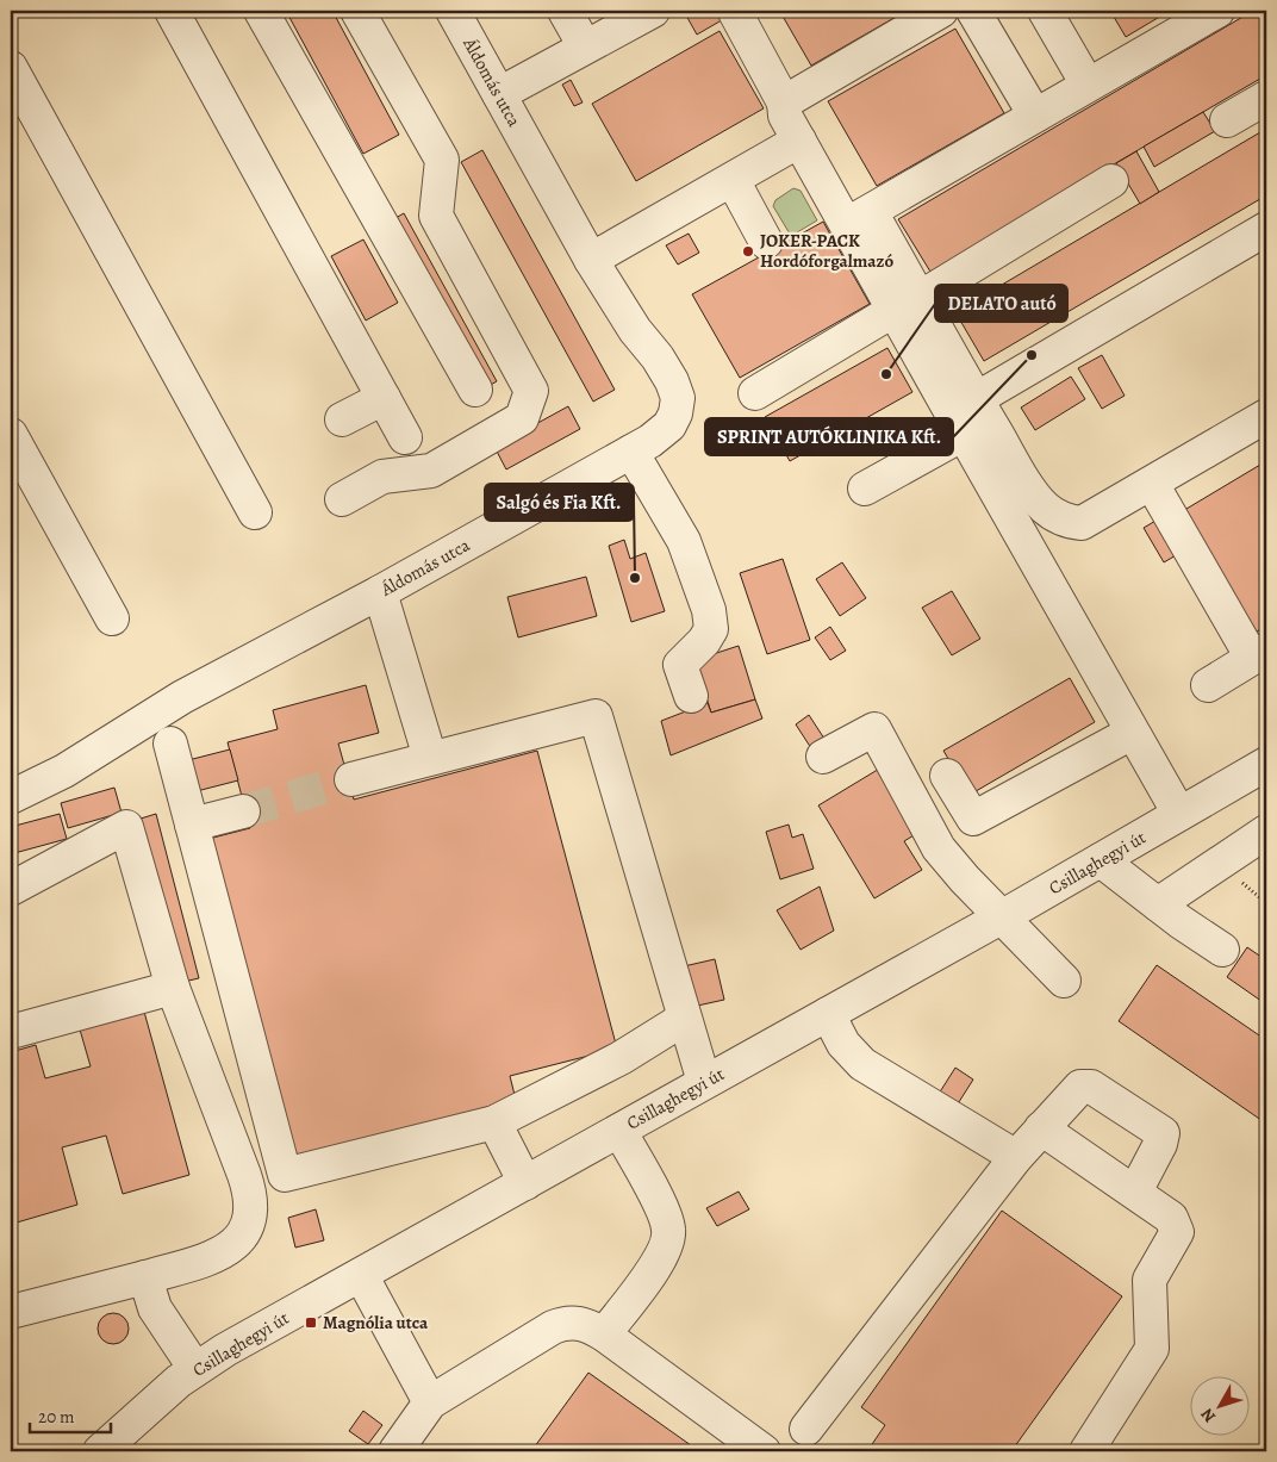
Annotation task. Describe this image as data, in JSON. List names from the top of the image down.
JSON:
{
  "streets": {
    "street": ["Áldomás utca", "Csillaghegyi út"]
  },
  "places": {
    "other": [
      "JOKER-PACK Hordóforgalmazó",
      "SPRINT AUTÓKLINIKA Kft.",
      "DELATO autó",
      "Salgó és Fia Kft."
    ],
    "transit": ["Magnólia utca"]
  },
  "scale_bar": "20 m",
  "north": "bottom left"
}
